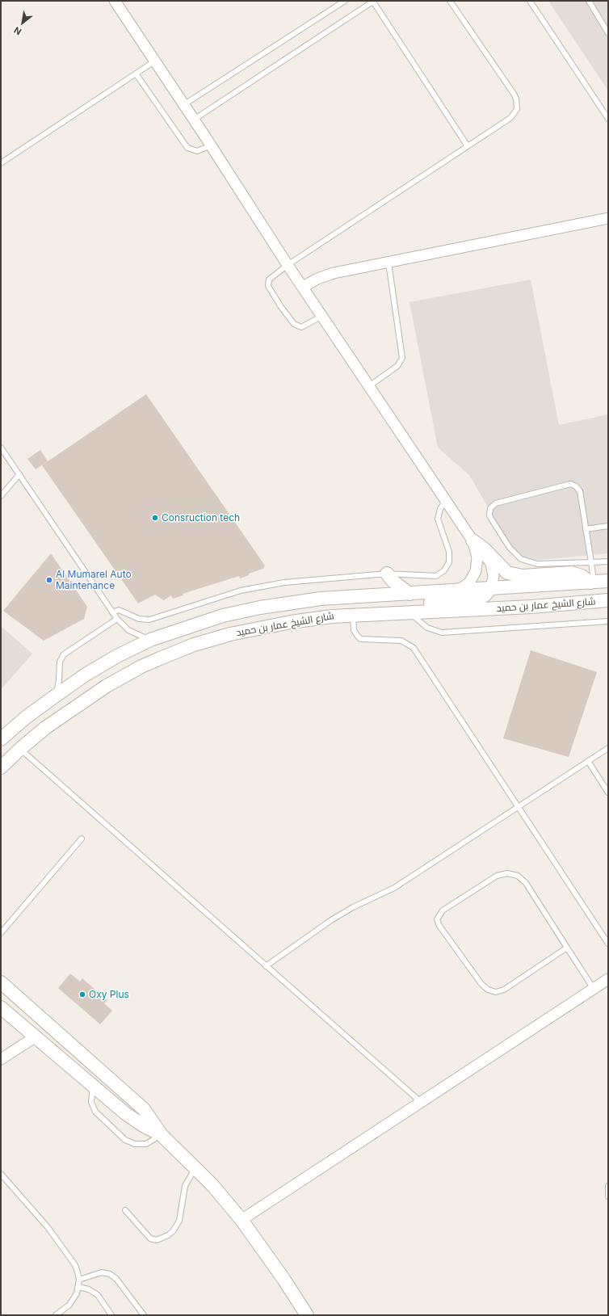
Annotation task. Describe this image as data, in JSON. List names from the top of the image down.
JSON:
{
  "streets": {
    "street": ["شارع الشيخ عمار بن حميد"]
  },
  "places": ["Consruction tech", "Al Mumarel Auto Maintenance", "Oxy Plus"],
  "north": "bottom left"
}
